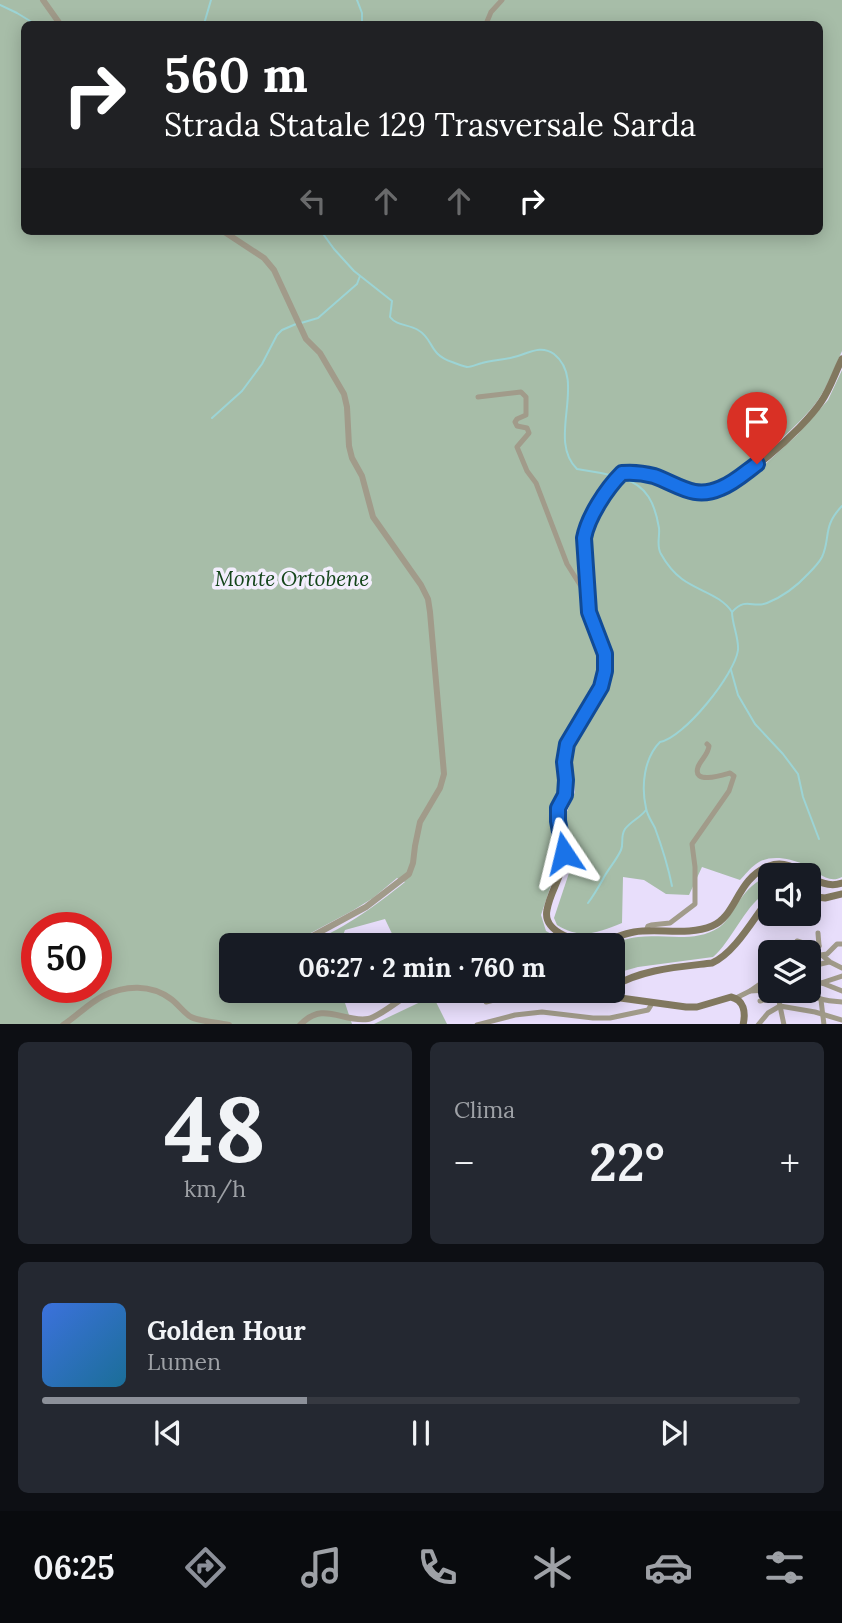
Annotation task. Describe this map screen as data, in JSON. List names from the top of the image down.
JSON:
{
  "parks": ["Monte Ortobene"],
  "page": {
    "turn": ["560 m", "Strada Statale 129 Trasversale Sarda"],
    "limit": "50",
    "trip": "06:27 · 2 min · 760 m",
    "tile": [
      ["48", "km/h"],
      "Clima"
    ],
    "heat": ["−", "22°", "+"],
    "song": ["Golden Hour", "Lumen"],
    "tabs": "06:25"
  }
}
